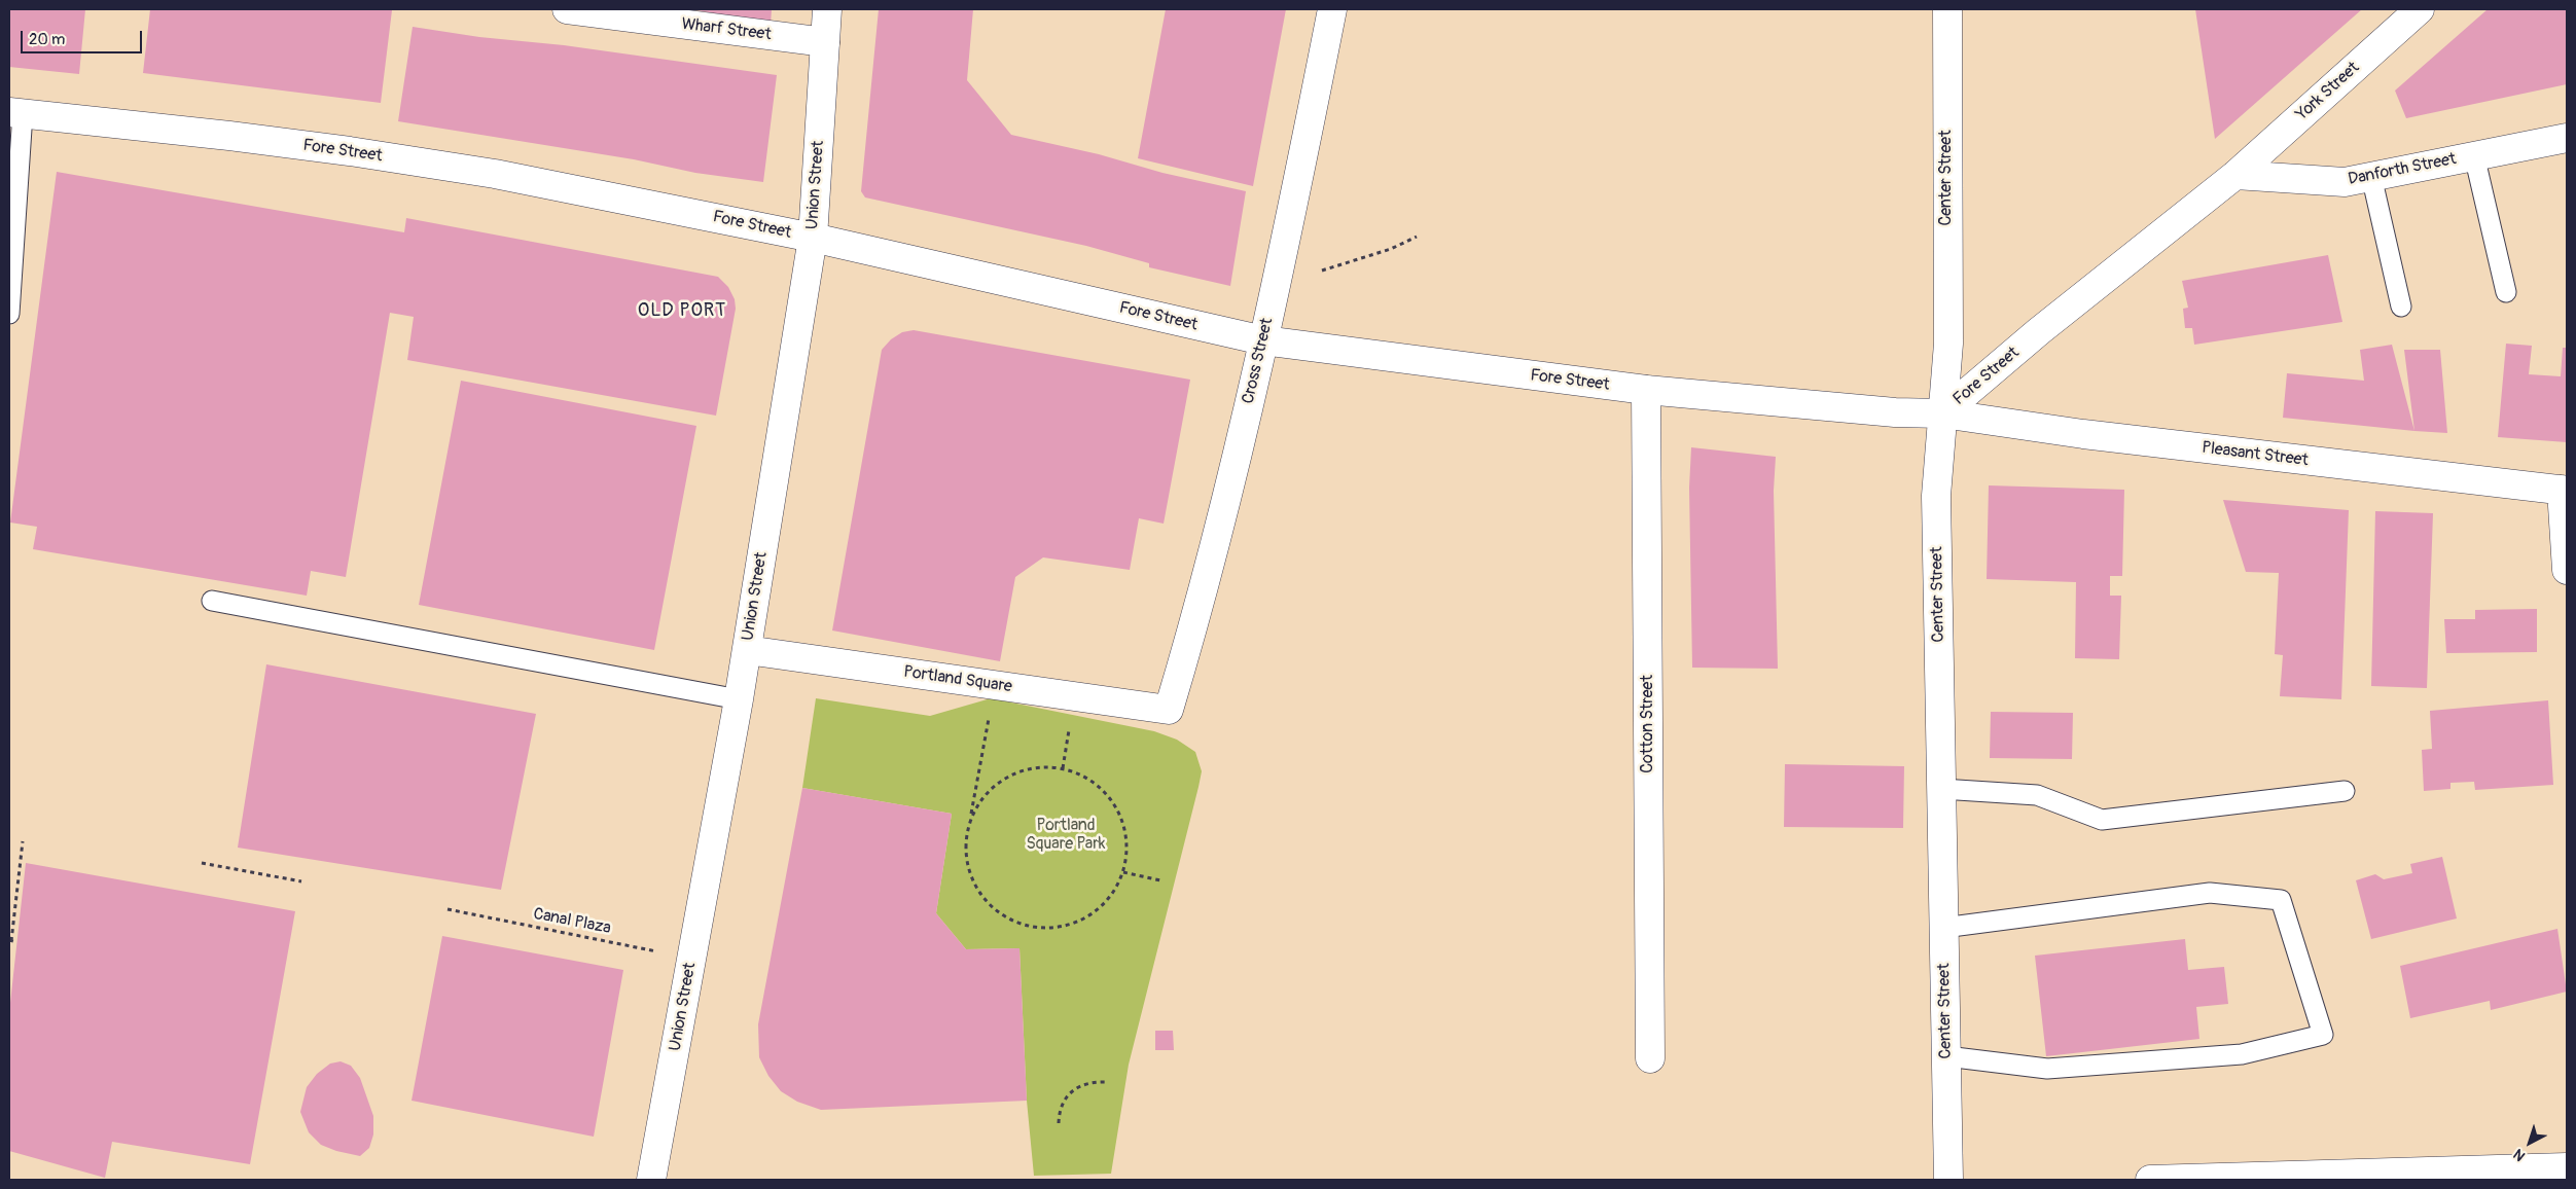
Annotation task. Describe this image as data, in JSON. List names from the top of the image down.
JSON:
{
  "streets": {
    "street": [
      "Wharf Street",
      "York Street",
      "Fore Street",
      "Danforth Street",
      "Center Street",
      "Union Street",
      "Cross Street",
      "Pleasant Street",
      "Portland Square",
      "Cotton Street"
    ],
    "path": ["Canal Plaza"]
  },
  "crossings": [
    ["Wharf Street", "Union Street"],
    ["York Street", "Fore Street"],
    ["York Street", "Danforth Street"],
    ["Fore Street", "Danforth Street"],
    ["Fore Street", "Center Street"],
    ["Fore Street", "Union Street"],
    ["Fore Street", "Cross Street"],
    ["Fore Street", "Pleasant Street"],
    ["Fore Street", "Cotton Street"],
    ["Center Street", "Pleasant Street"],
    ["Union Street", "Portland Square"],
    ["Union Street", "Canal Plaza"],
    ["Cross Street", "Portland Square"]
  ],
  "districts": ["OLD PORT"],
  "parks": ["Portland Square Park"],
  "scale_bar": "20 m",
  "north": "bottom left"
}
